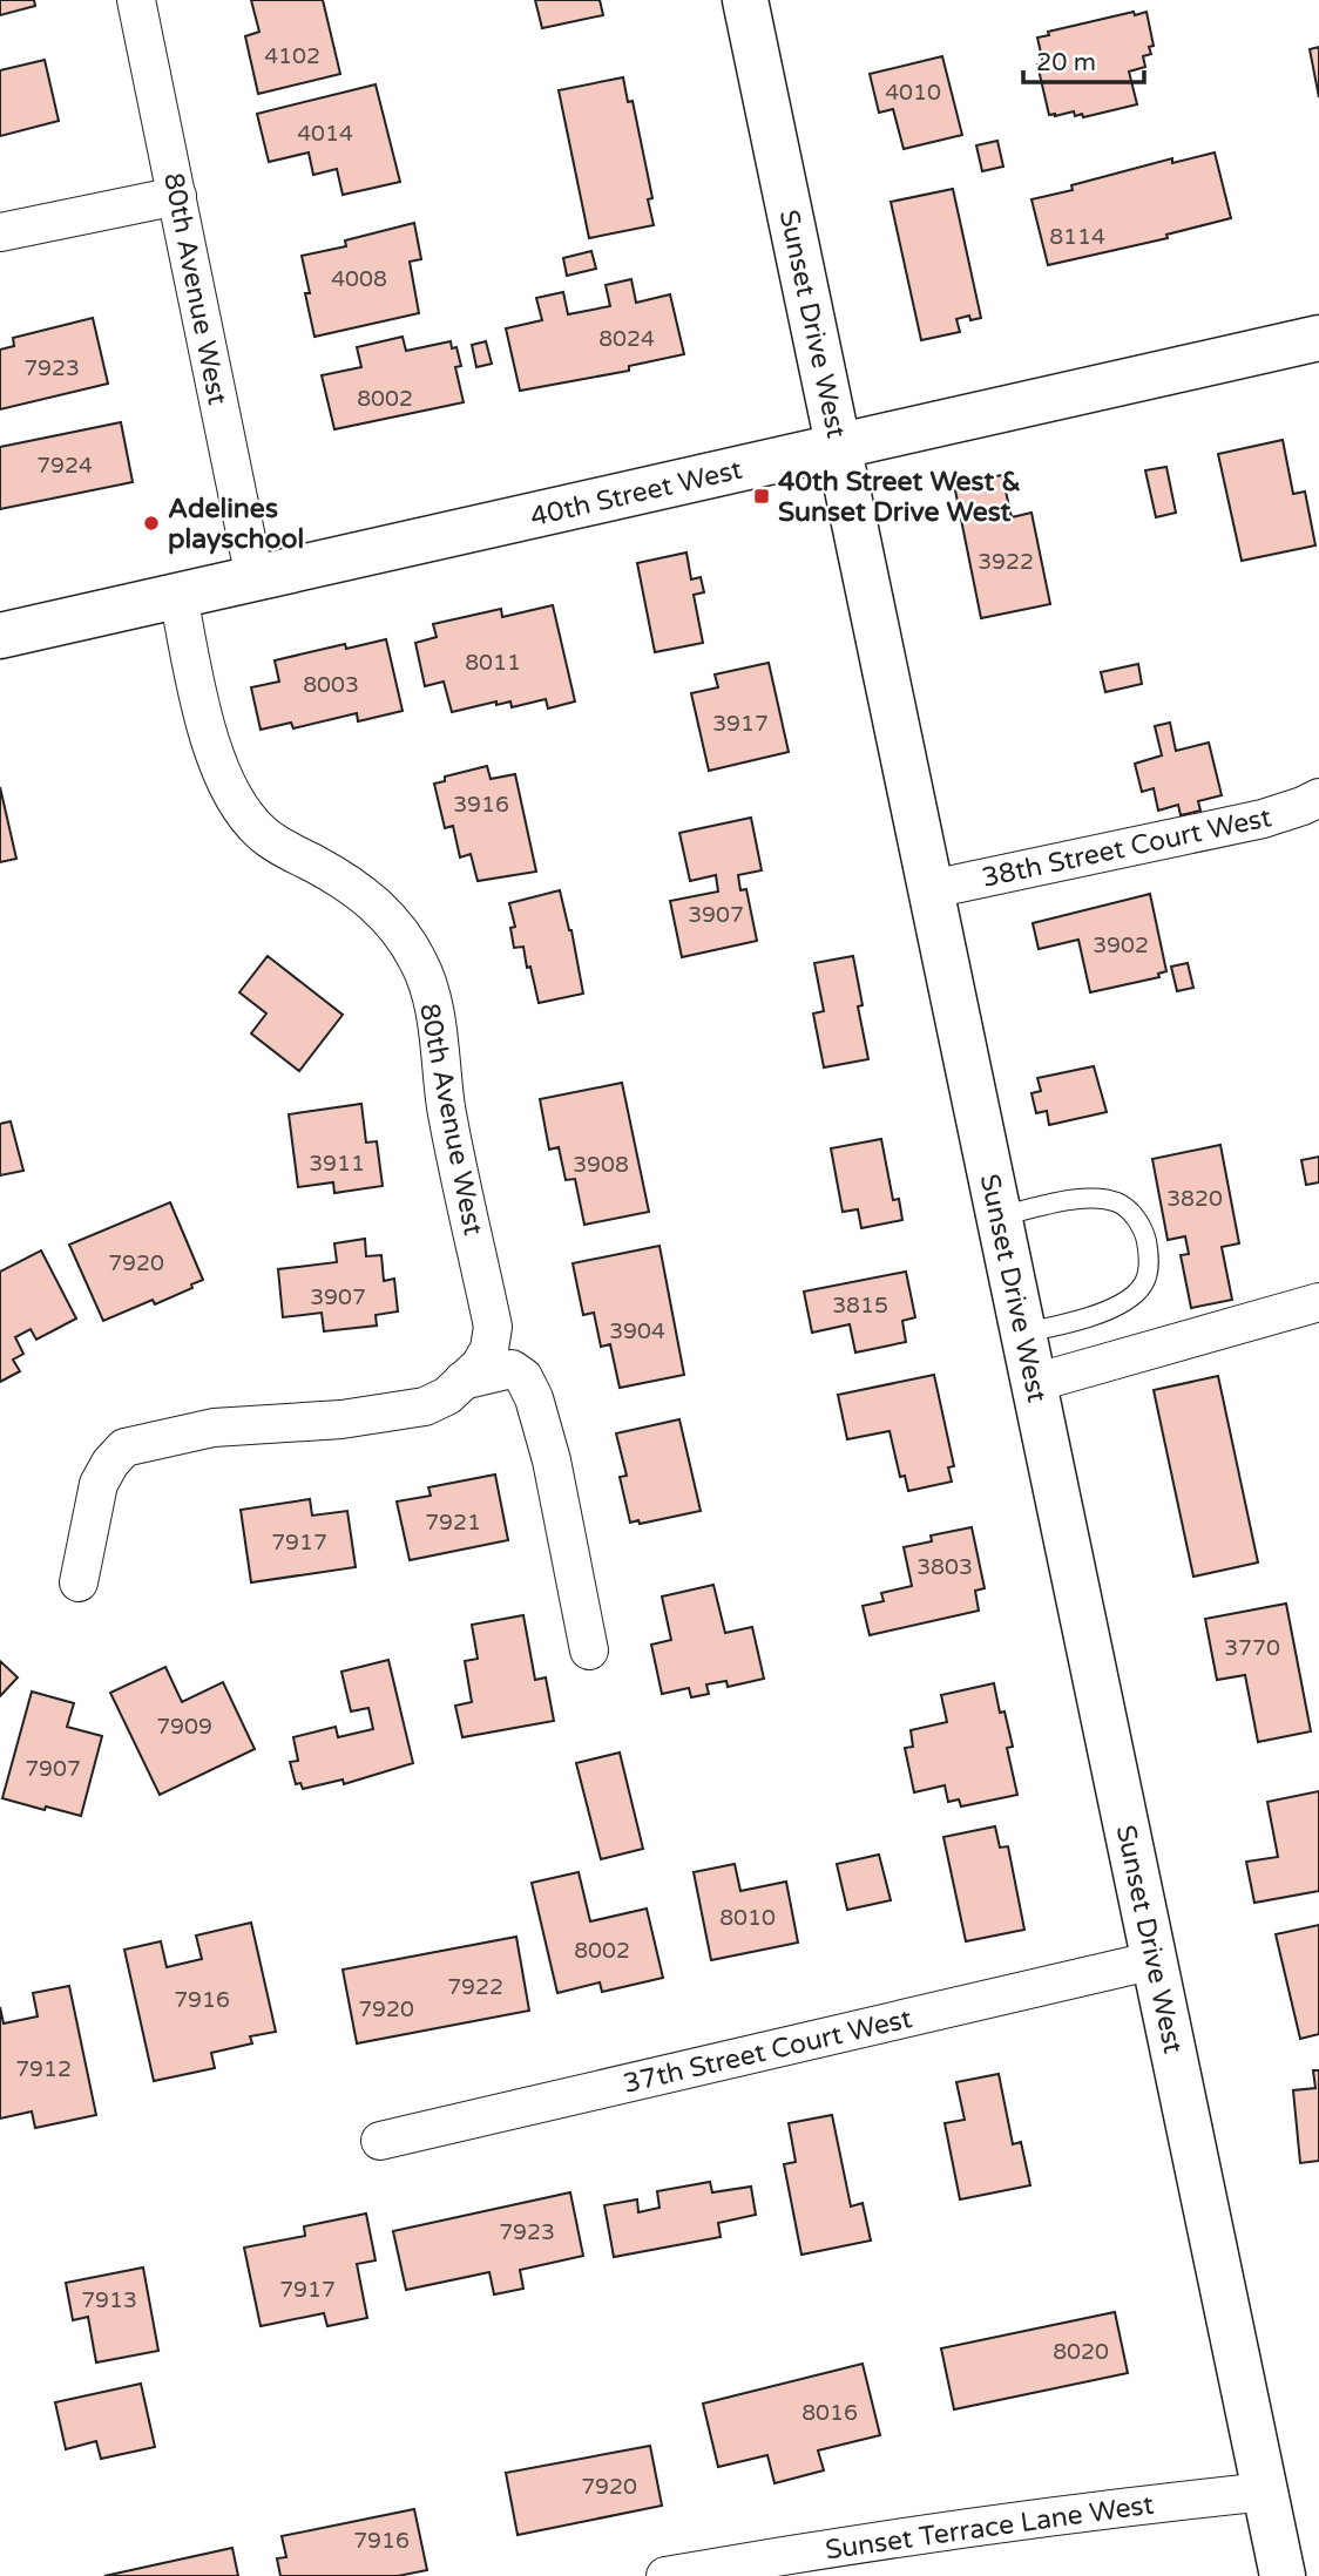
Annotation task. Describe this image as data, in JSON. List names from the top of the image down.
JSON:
{
  "streets": {
    "street": [
      "80th Avenue West",
      "Sunset Drive West",
      "40th Street West",
      "38th Street Court West",
      "37th Street Court West",
      "Sunset Terrace Lane West"
    ]
  },
  "crossings": [
    ["80th Avenue West", "40th Street West"],
    ["Sunset Drive West", "40th Street West"],
    ["Sunset Drive West", "38th Street Court West"],
    ["Sunset Drive West", "37th Street Court West"],
    ["Sunset Drive West", "Sunset Terrace Lane West"]
  ],
  "places": {
    "transit": ["40th Street West & Sunset Drive West"],
    "other": ["Adelines playschool"]
  },
  "house_numbers": [
    "4102",
    "4010",
    "4014",
    "8114",
    "4008",
    "8024",
    "7923",
    "8002",
    "7924",
    "3922",
    "8011",
    "8003",
    "3917",
    "3916",
    "3907",
    "3902",
    "3911",
    "3908",
    "3820",
    "7920",
    "3907",
    "3815",
    "3904",
    "7921",
    "7917",
    "3803",
    "3770",
    "7909",
    "7907",
    "8010",
    "8002",
    "7922",
    "7916",
    "7920",
    "7912",
    "7923",
    "7917",
    "7913",
    "8020",
    "8016",
    "7920",
    "7916"
  ],
  "scale_bar": "20 m"
}
